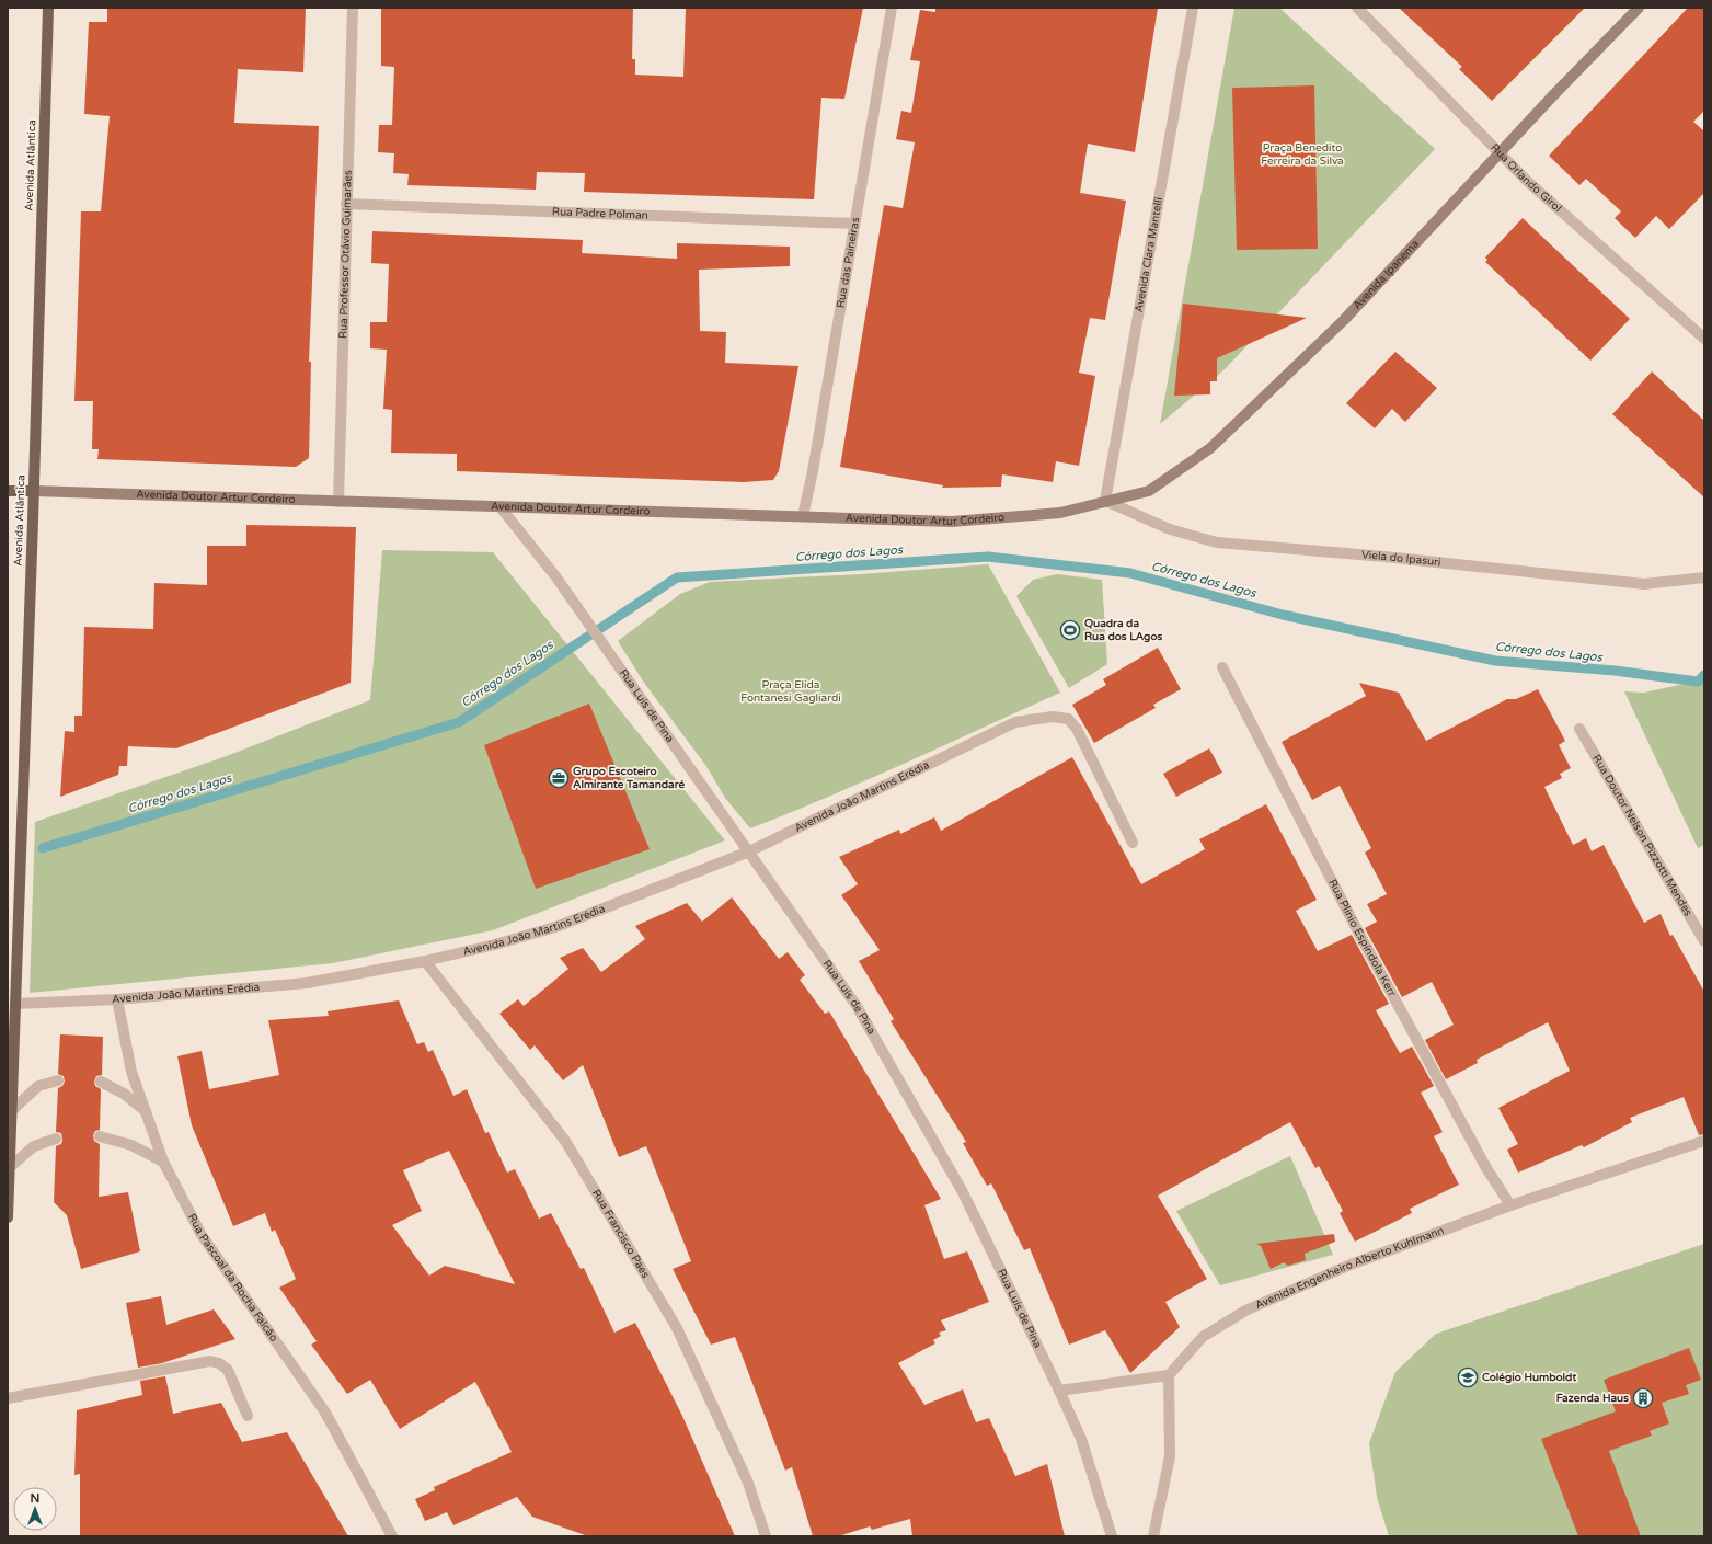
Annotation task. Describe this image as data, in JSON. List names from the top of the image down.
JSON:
{
  "streets": {
    "main road": ["Avenida Atlântica"],
    "street": [
      "Rua Orlando Girol",
      "Rua Padre Polman",
      "Rua Professor Otávio Guimarães",
      "Avenida Clara Mantelli",
      "Rua das Paineiras",
      "Avenida Ipanema",
      "Avenida Doutor Artur Cordeiro",
      "Viela do Ipasuri",
      "Rua Luís de Pina",
      "Avenida João Martins Erédia",
      "Rua Doutor Nelson Pizzotti Mendes",
      "Rua Plínio Espíndola Kerr",
      "Rua Francisco Paes",
      "Avenida Engenheiro Alberto Kuhlmann",
      "Rua Pascoal da Rocha Falcão"
    ]
  },
  "crossings": [
    ["Avenida Atlântica", "Avenida Doutor Artur Cordeiro"],
    ["Avenida Atlântica", "Avenida João Martins Erédia"],
    ["Rua Orlando Girol", "Avenida Ipanema"],
    ["Rua Padre Polman", "Rua Professor Otávio Guimarães"],
    ["Rua Padre Polman", "Rua das Paineiras"],
    ["Rua Professor Otávio Guimarães", "Avenida Doutor Artur Cordeiro"],
    ["Avenida Clara Mantelli", "Avenida Ipanema"],
    ["Avenida Clara Mantelli", "Avenida Doutor Artur Cordeiro"],
    ["Avenida Clara Mantelli", "Viela do Ipasuri"],
    ["Rua das Paineiras", "Avenida Doutor Artur Cordeiro"],
    ["Avenida Ipanema", "Avenida Doutor Artur Cordeiro"],
    ["Avenida Ipanema", "Viela do Ipasuri"],
    ["Avenida Doutor Artur Cordeiro", "Viela do Ipasuri"],
    ["Avenida Doutor Artur Cordeiro", "Rua Luís de Pina"],
    ["Rua Luís de Pina", "Avenida João Martins Erédia"],
    ["Avenida João Martins Erédia", "Rua Francisco Paes"],
    ["Avenida João Martins Erédia", "Rua Pascoal da Rocha Falcão"],
    ["Rua Plínio Espíndola Kerr", "Avenida Engenheiro Alberto Kuhlmann"]
  ],
  "water": ["Córrego dos Lagos"],
  "parks": ["Praça Benedito Ferreira da Silva", "Praça Elida Fontanesi Gagliardi"],
  "places": {
    "sports": ["Quadra da Rua dos LAgos"],
    "office": ["Grupo Escoteiro Almirante Tamandaré"],
    "school or university": ["Colégio Humboldt"],
    "building": ["Fazenda Haus"]
  },
  "north": "top"
}
